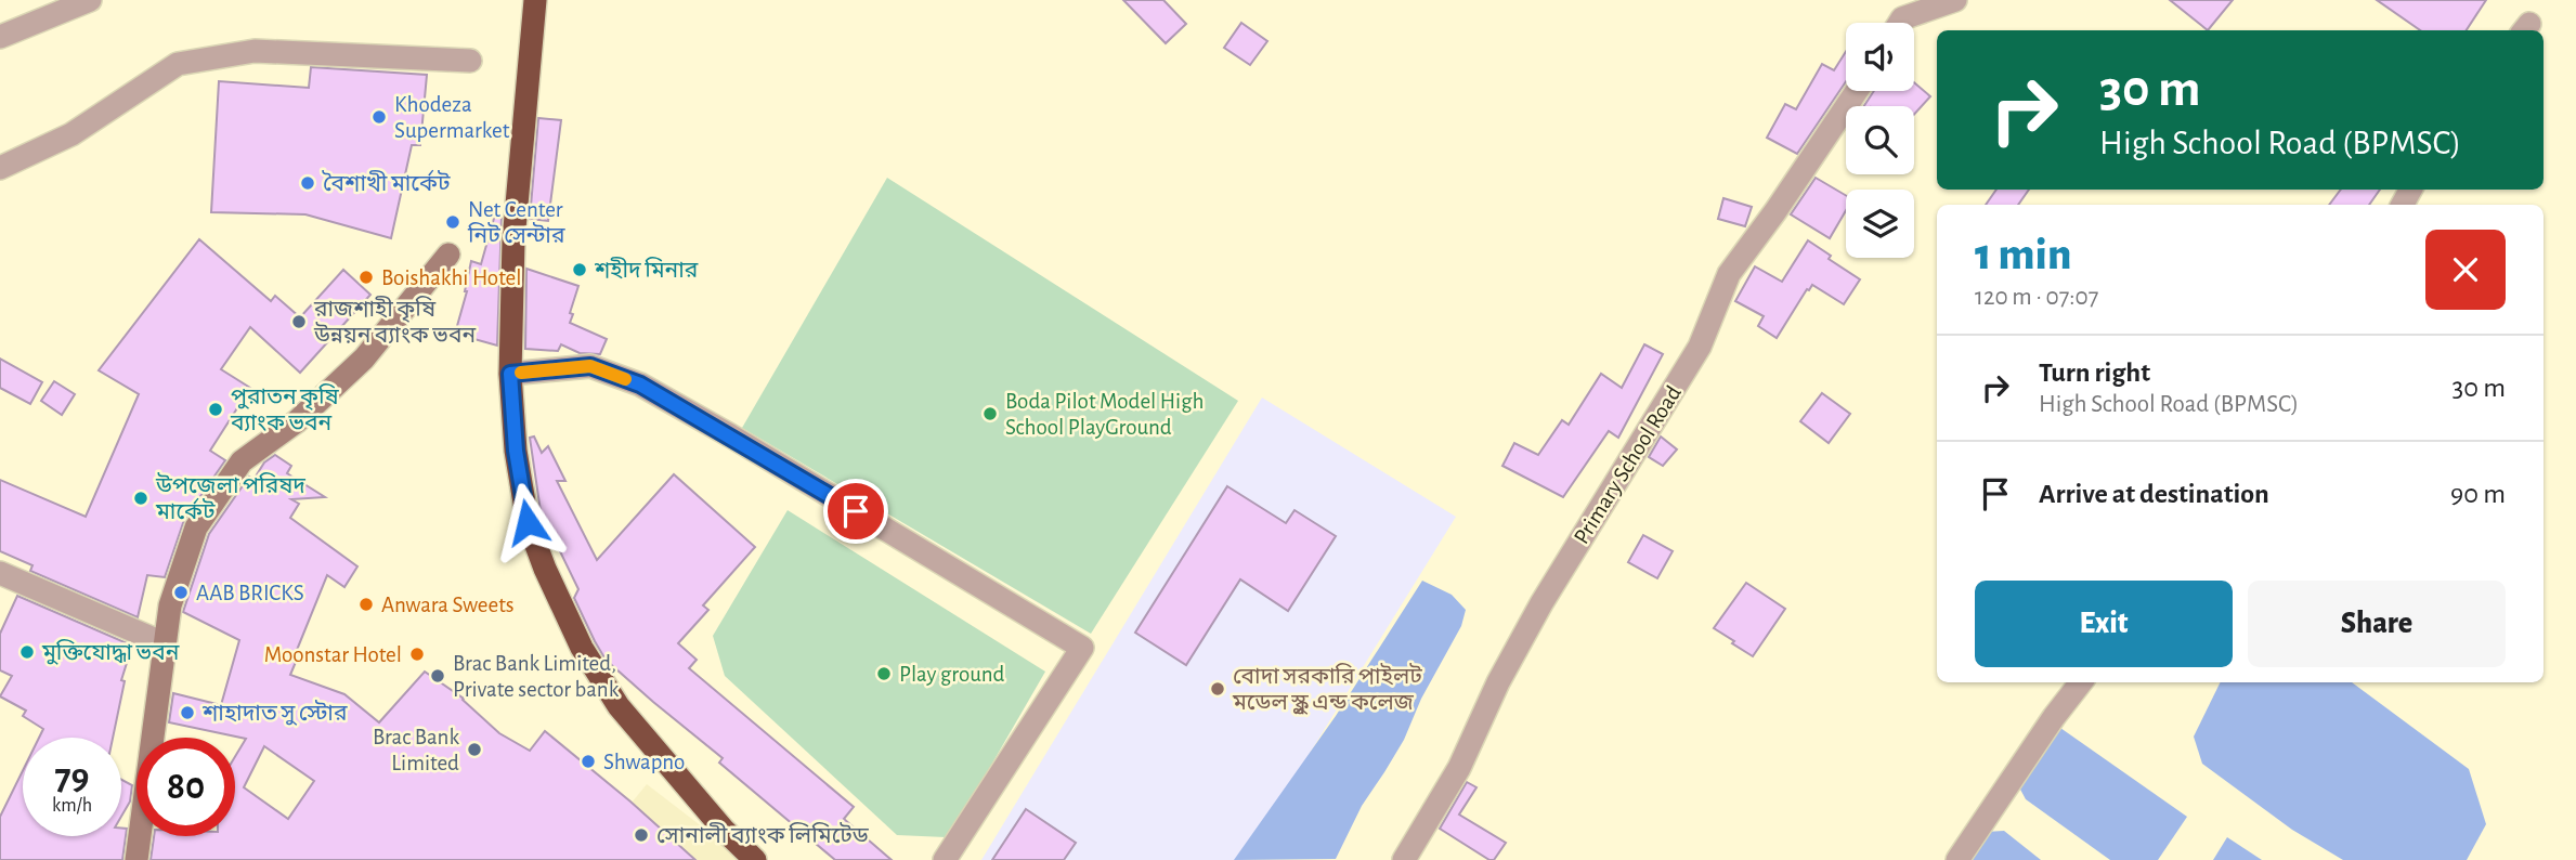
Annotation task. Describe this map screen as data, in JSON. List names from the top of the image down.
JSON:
{
  "streets": {
    "street": ["Primary School Road"]
  },
  "places": [
    "Khodeza Supermarket",
    "বৈশাখী মার্কেট",
    "Net Center নিট সেন্টার",
    "শহীদ মিনার",
    "Boishakhi Hotel",
    "রাজশাহী কৃষি উন্নয়ন ব্যাংক ভবন",
    "পুরাতন কৃষি ব্যাংক ভবন",
    "Boda Pilot Model High School PlayGround",
    "উপজেলা পরিষদ মার্কেট",
    "AAB BRICKS",
    "Anwara Sweets",
    "মুক্তিযোদ্ধা ভবন",
    "Moonstar Hotel",
    "Play ground",
    "Brac Bank Limited, Private sector bank",
    "বোদা সরকারি পাইলট মডেল স্কুল এন্ড কলেজ",
    "শাহাদাত সু স্টোর",
    "Brac Bank Limited",
    "Shwapno",
    "সোনালী ব্যাংক লিমিটেড"
  ],
  "page": {
    "turn": ["30 m", "High School Road (BPMSC)"],
    "heading": ["1 min", "120 m · 07:07"],
    "list": [
      {
        "name": "Turn right",
        "note": "High School Road (BPMSC)",
        "value": "30 m"
      },
      {
        "name": "Arrive at destination",
        "value": "90 m"
      }
    ],
    "buttons": ["Exit", "Share"],
    "speed": "79 km/h",
    "limit": "80"
  }
}
